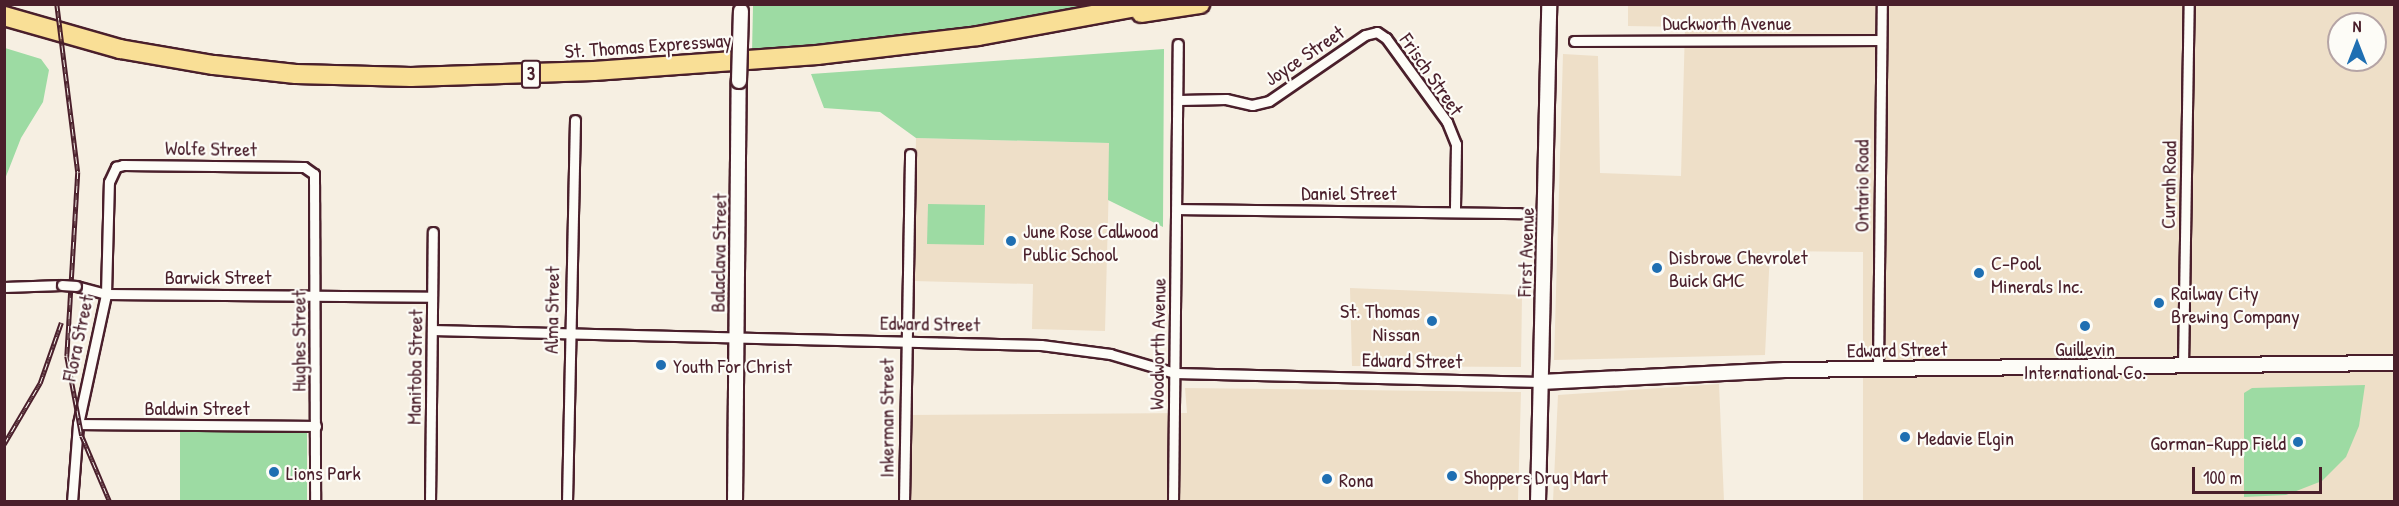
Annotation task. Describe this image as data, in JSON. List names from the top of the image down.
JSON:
{
  "streets": {
    "highway": ["St. Thomas Expressway", "3"],
    "street": [
      "Duckworth Avenue",
      "Joyce Street",
      "Frisch Street",
      "Wolfe Street",
      "Currah Road",
      "Ontario Road",
      "Daniel Street",
      "First Avenue",
      "Balaclava Street",
      "Barwick Street",
      "Alma Street",
      "Edward Street",
      "Flora Street",
      "Hughes Street",
      "Woodworth Avenue",
      "Manitoba Street",
      "Baldwin Street",
      "Inkerman Street"
    ]
  },
  "crossings": [
    ["Duckworth Avenue", "Ontario Road"],
    ["Joyce Street", "Frisch Street"],
    ["Joyce Street", "Woodworth Avenue"],
    ["Frisch Street", "Daniel Street"],
    ["Wolfe Street", "Flora Street"],
    ["Wolfe Street", "Hughes Street"],
    ["Currah Road", "Edward Street"],
    ["Ontario Road", "Edward Street"],
    ["Daniel Street", "Woodworth Avenue"],
    ["First Avenue", "Edward Street"],
    ["Balaclava Street", "Edward Street"],
    ["Barwick Street", "Flora Street"],
    ["Barwick Street", "Hughes Street"],
    ["Barwick Street", "Manitoba Street"],
    ["Alma Street", "Edward Street"],
    ["Edward Street", "Woodworth Avenue"],
    ["Edward Street", "Manitoba Street"],
    ["Edward Street", "Inkerman Street"],
    ["Flora Street", "Baldwin Street"],
    ["Hughes Street", "Baldwin Street"]
  ],
  "places": [
    "June Rose Callwood Public School",
    "Disbrowe Chevrolet Buick GMC",
    "C-Pool Minerals Inc.",
    "Railway City Brewing Company",
    "St. Thomas Nissan",
    "Guillevin International Co.",
    "Youth For Christ",
    "Medavie Elgin",
    "Gorman-Rupp Field",
    "Lions Park",
    "Shoppers Drug Mart",
    "Rona"
  ],
  "scale_bar": "100 m",
  "north": "top"
}
